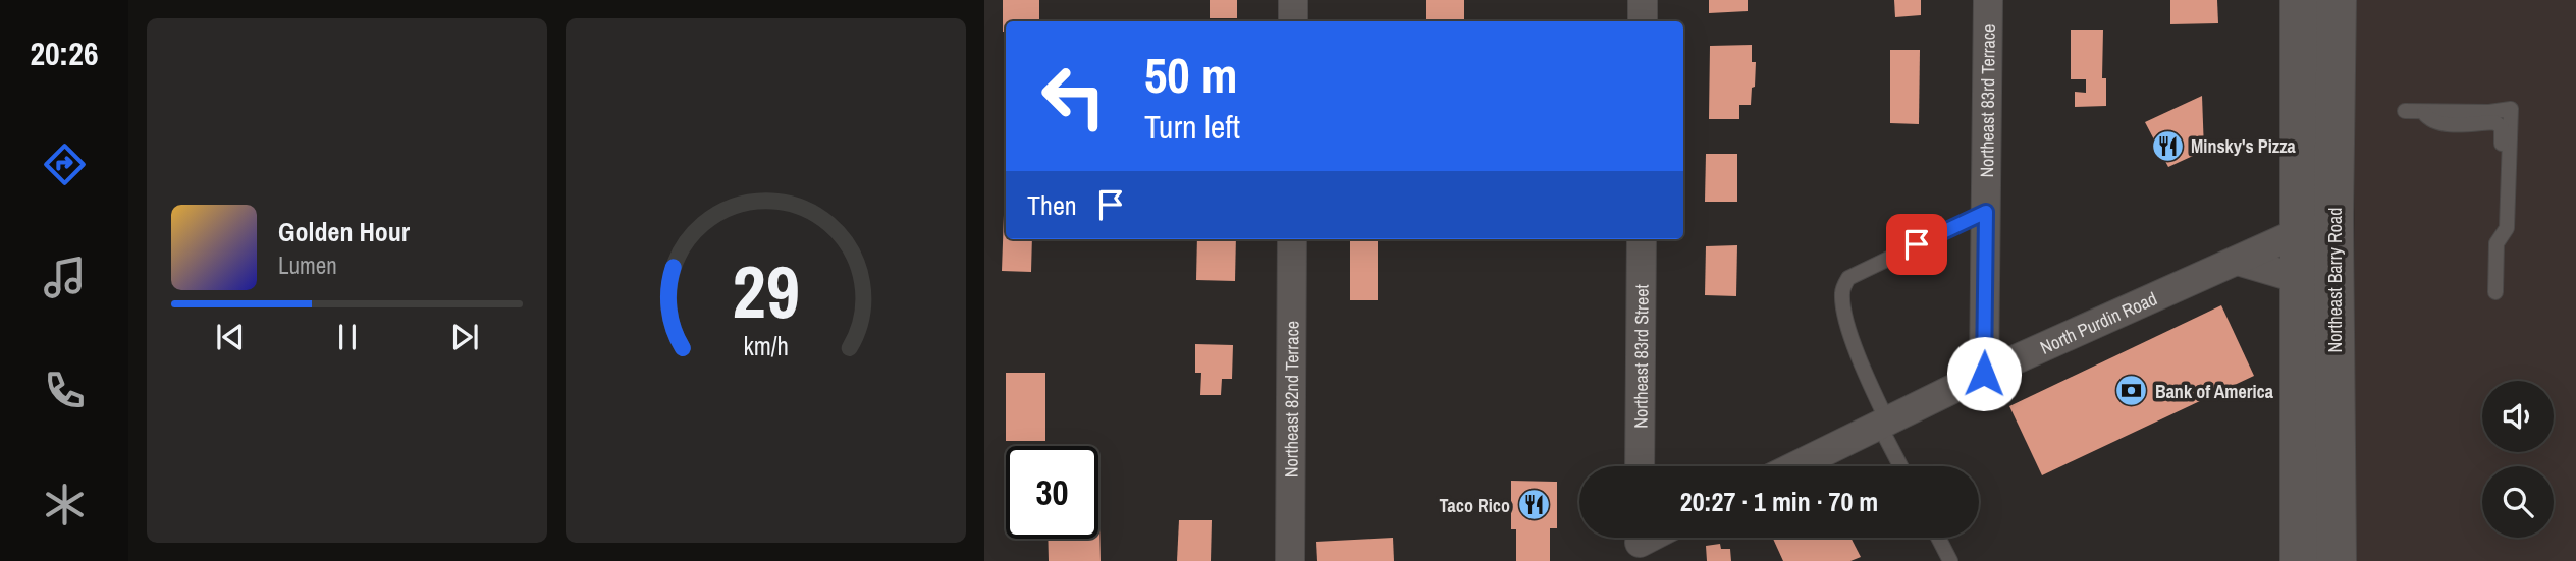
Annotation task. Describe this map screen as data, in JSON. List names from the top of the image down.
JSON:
{
  "streets": {
    "main road": ["Northeast Barry Road"],
    "street": [
      "Northeast 83rd Terrace",
      "North Purdin Road",
      "Northeast 83rd Street",
      "Northeast 82nd Terrace"
    ]
  },
  "crossings": [
    ["Northeast 83rd Terrace", "North Purdin Road"],
    ["Northeast Barry Road", "North Purdin Road"]
  ],
  "places": {
    "restaurant": ["Minsky's Pizza", "Taco Rico"],
    "bank": ["Bank of America"]
  },
  "page": {
    "tabs": "20:26",
    "turn": ["50 m", "Turn left"],
    "then": "Then",
    "song": ["Golden Hour", "Lumen"],
    "limit": "30",
    "trip": "20:27 · 1 min · 70 m",
    "gauge": ["29", "km/h"]
  }
}
